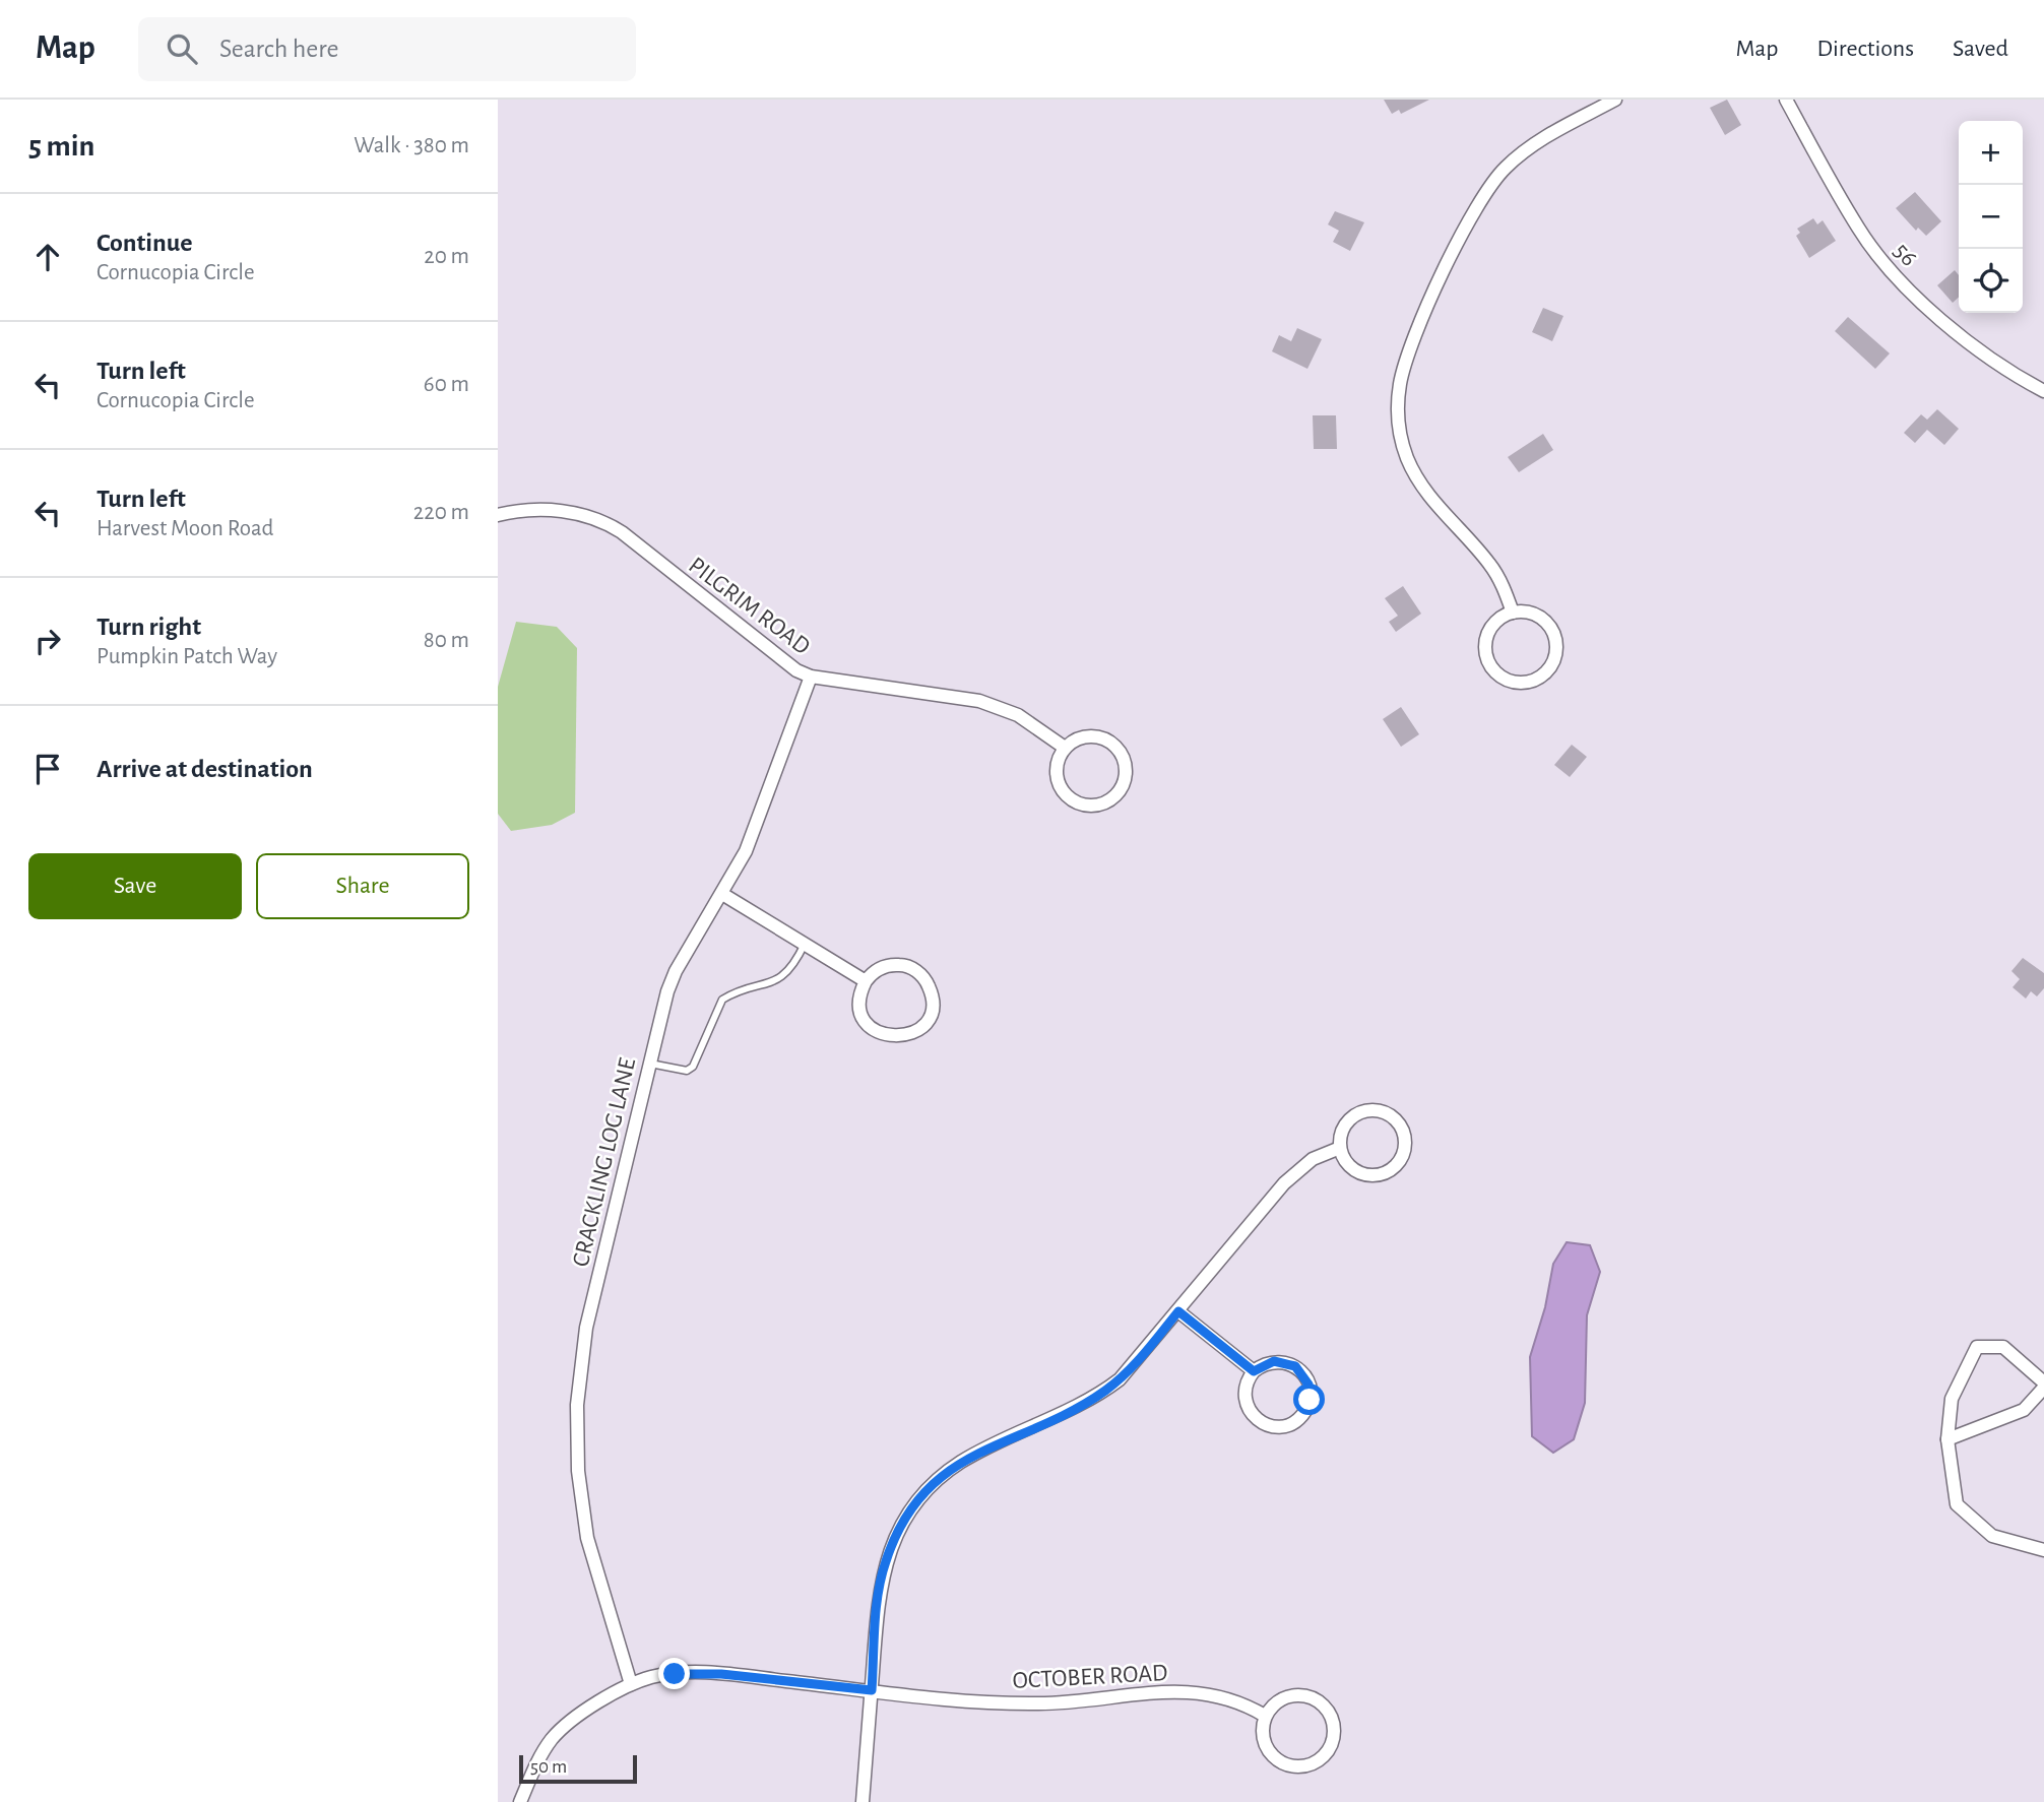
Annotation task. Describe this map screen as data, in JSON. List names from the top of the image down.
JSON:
{
  "streets": {
    "street": [
      "56",
      "PILGRIM ROAD",
      "CRACKLING LOG LANE",
      "OCTOBER ROAD"
    ]
  },
  "crossings": [
    ["PILGRIM ROAD", "CRACKLING LOG LANE"],
    ["CRACKLING LOG LANE", "OCTOBER ROAD"]
  ],
  "scale_bar": "50 m",
  "page": {
    "header": "Map",
    "search": "Search here",
    "nav": ["Map", "Directions", "Saved"],
    "heading": ["5 min", "Walk · 380 m"],
    "map_buttons": ["+", "−"],
    "list": [
      ["Continue", "Cornucopia Circle", "20 m"],
      ["Turn left", "Cornucopia Circle", "60 m"],
      ["Turn left", "Harvest Moon Road", "220 m"],
      ["Turn right", "Pumpkin Patch Way", "80 m"],
      "Arrive at destination"
    ],
    "buttons": ["Save", "Share"],
    "scale": "50 m"
  }
}
